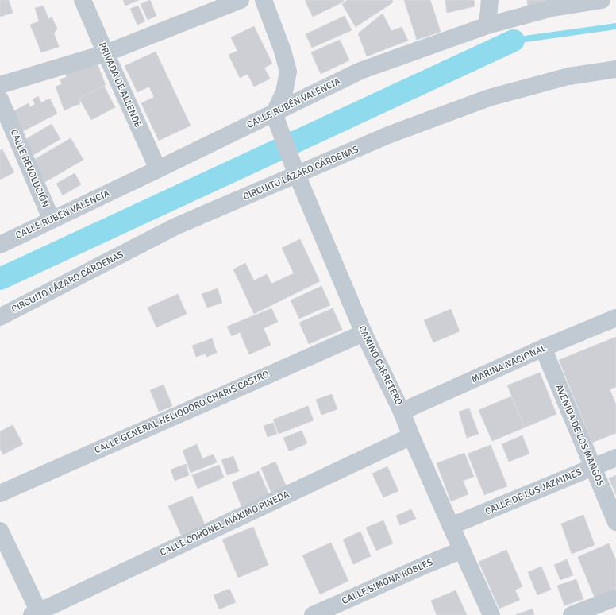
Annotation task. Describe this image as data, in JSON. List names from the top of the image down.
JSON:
{
  "streets": {
    "street": [
      "PRIVADA DE ALLENDE",
      "CALLE RUBÉN VALENCIA",
      "CALLE REVOLUCIÓN",
      "CIRCUITO LÁZARO CÁRDENAS",
      "MARINA NACIONAL",
      "CAMINO CARRETERO",
      "CALLE GENERAL HELIODORO CHARIS CASTRO",
      "AVENIDA DE LOS MANGOS",
      "CALLE DE LOS JAZMINES",
      "CALLE CORONEL MÁXIMO PINEDA",
      "CALLE SIMONA ROBLES"
    ]
  },
  "crossings": [
    ["PRIVADA DE ALLENDE", "CALLE RUBÉN VALENCIA"],
    ["CALLE RUBÉN VALENCIA", "CALLE REVOLUCIÓN"],
    ["CALLE RUBÉN VALENCIA", "CAMINO CARRETERO"],
    ["CIRCUITO LÁZARO CÁRDENAS", "CAMINO CARRETERO"],
    ["MARINA NACIONAL", "CAMINO CARRETERO"],
    ["MARINA NACIONAL", "AVENIDA DE LOS MANGOS"],
    ["CAMINO CARRETERO", "CALLE GENERAL HELIODORO CHARIS CASTRO"],
    ["CAMINO CARRETERO", "CALLE DE LOS JAZMINES"],
    ["CAMINO CARRETERO", "CALLE CORONEL MÁXIMO PINEDA"],
    ["CAMINO CARRETERO", "CALLE SIMONA ROBLES"],
    ["AVENIDA DE LOS MANGOS", "CALLE DE LOS JAZMINES"]
  ]
}
